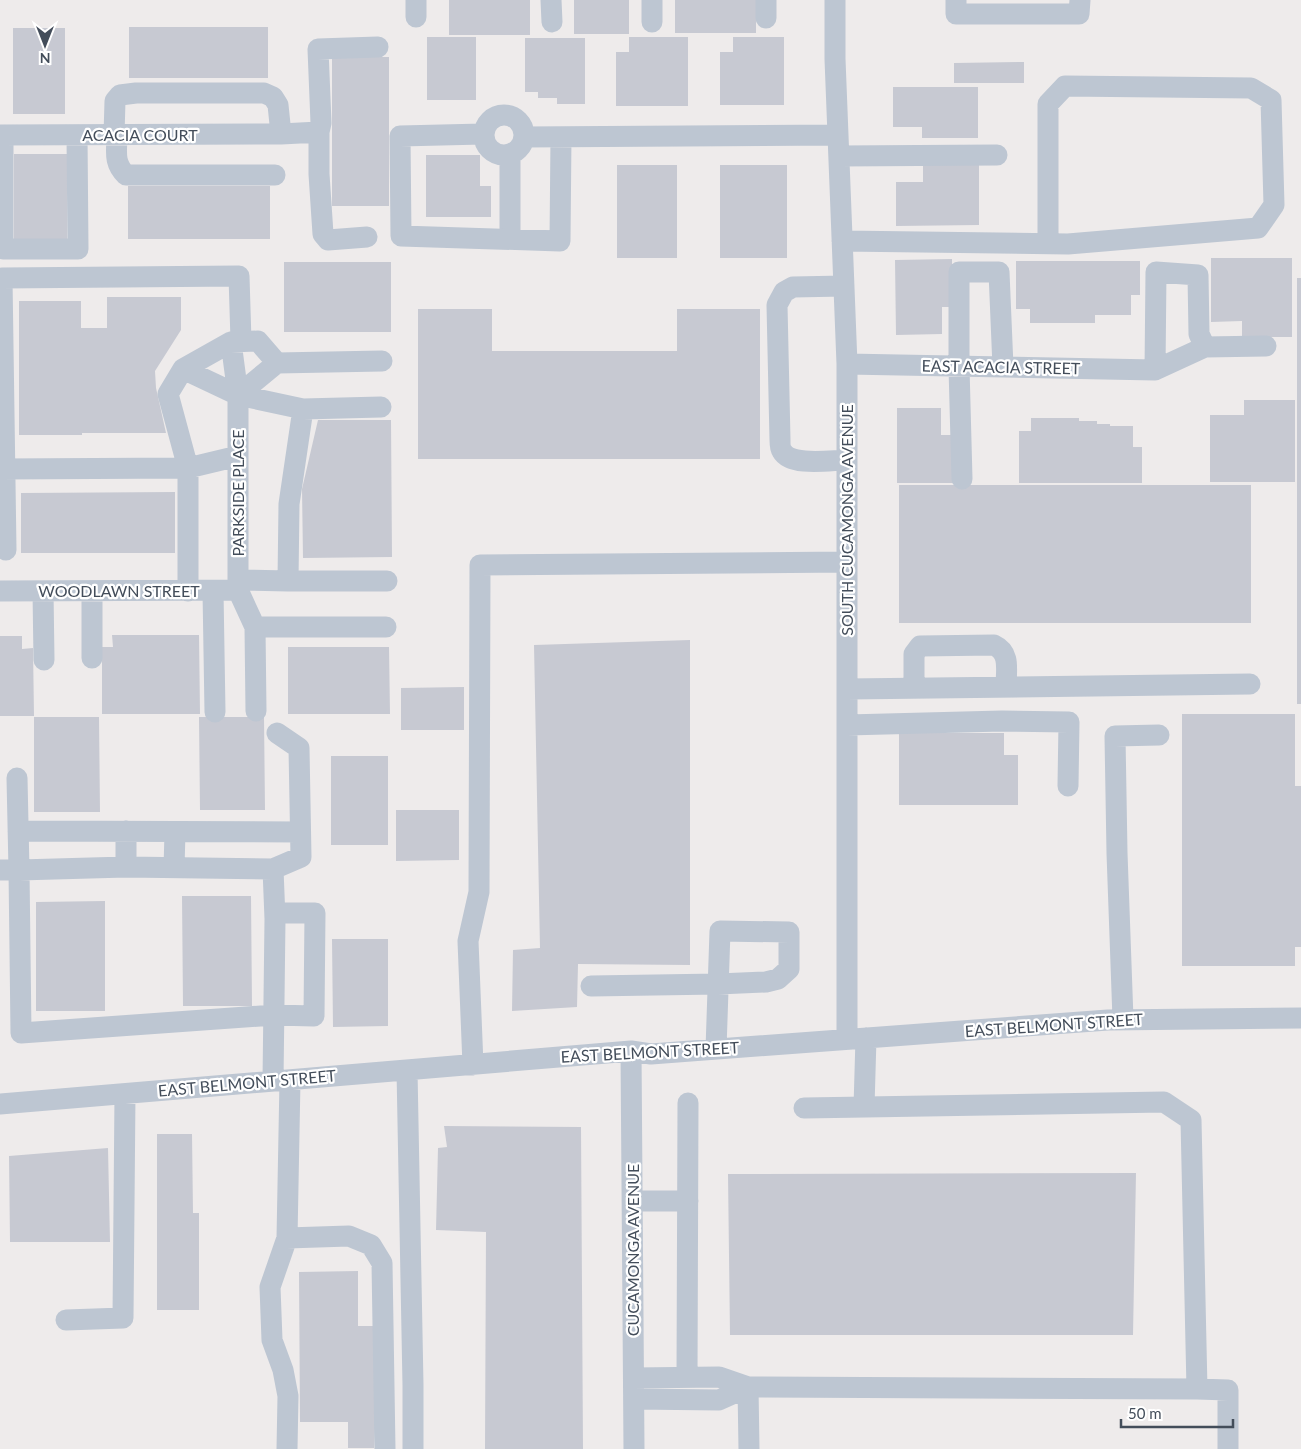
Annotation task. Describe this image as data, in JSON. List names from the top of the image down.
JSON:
{
  "streets": {
    "street": [
      "ACACIA COURT",
      "EAST ACACIA STREET",
      "PARKSIDE PLACE",
      "SOUTH CUCAMONGA AVENUE",
      "WOODLAWN STREET",
      "EAST BELMONT STREET",
      "CUCAMONGA AVENUE"
    ]
  },
  "crossings": [
    ["EAST ACACIA STREET", "SOUTH CUCAMONGA AVENUE"],
    ["PARKSIDE PLACE", "WOODLAWN STREET"],
    ["SOUTH CUCAMONGA AVENUE", "EAST BELMONT STREET"],
    ["EAST BELMONT STREET", "CUCAMONGA AVENUE"]
  ],
  "scale_bar": "50 m",
  "north": "bottom"
}
